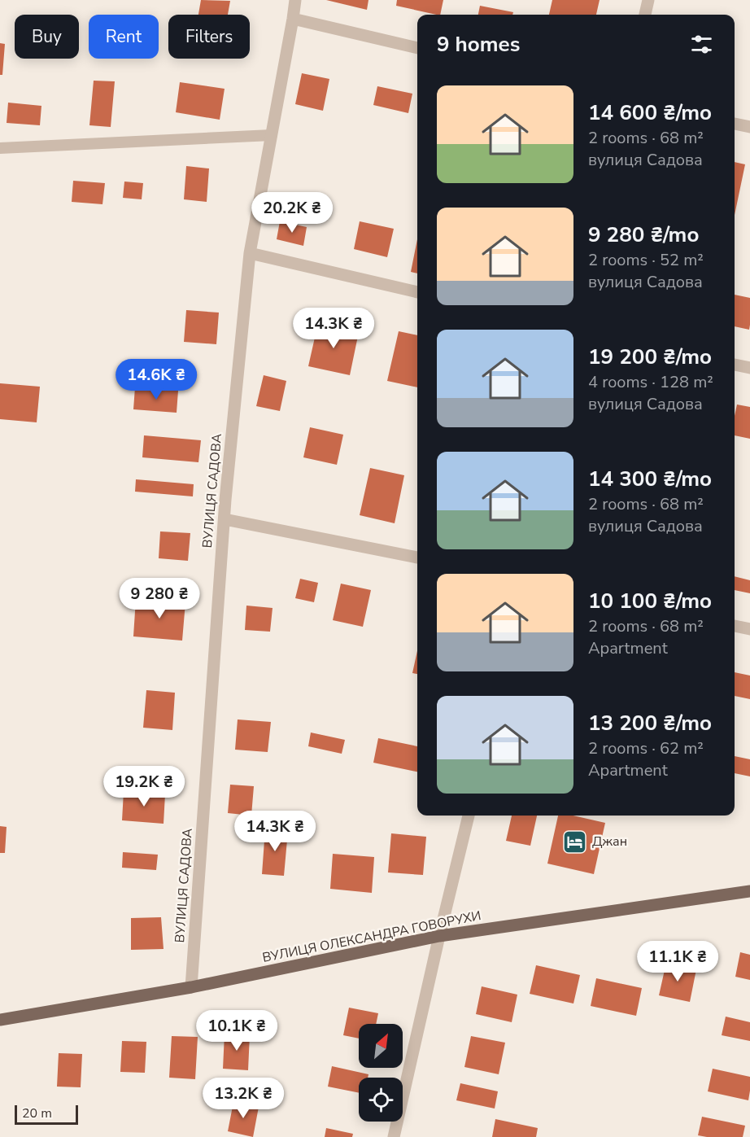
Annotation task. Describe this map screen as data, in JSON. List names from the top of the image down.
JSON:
{
  "streets": {
    "main road": ["ВУЛИЦЯ ОЛЕКСАНДРА ГОВОРУХИ"],
    "street": ["ВУЛИЦЯ САДОВА"]
  },
  "crossings": [
    ["ВУЛИЦЯ САДОВА", "ВУЛИЦЯ ОЛЕКСАНДРА ГОВОРУХИ"]
  ],
  "places": {
    "hotel": ["Джан"]
  },
  "scale_bar": "20 m",
  "north": "top right",
  "page": {
    "chip": ["Buy", "Rent", "Filters"],
    "heading": "9 homes",
    "list": [
      {
        "name": "14 600 ₴/mo",
        "note": "2 rooms · 68 m² · вулиця Садова"
      },
      {
        "name": "9 280 ₴/mo",
        "note": "2 rooms · 52 m² · вулиця Садова"
      },
      {
        "name": "19 200 ₴/mo",
        "note": "4 rooms · 128 m² · вулиця Садова"
      },
      {
        "name": "14 300 ₴/mo",
        "note": "2 rooms · 68 m² · вулиця Садова"
      },
      {
        "name": "10 100 ₴/mo",
        "note": "2 rooms · 68 m² · Apartment"
      },
      {
        "name": "13 200 ₴/mo",
        "note": "2 rooms · 62 m² · Apartment"
      }
    ],
    "price": [
      "20.2K ₴",
      "14.3K ₴",
      "14.6K ₴",
      "9 280 ₴",
      "19.2K ₴",
      "14.3K ₴",
      "11.1K ₴",
      "10.1K ₴",
      "13.2K ₴"
    ],
    "scale": "20 m"
  }
}
